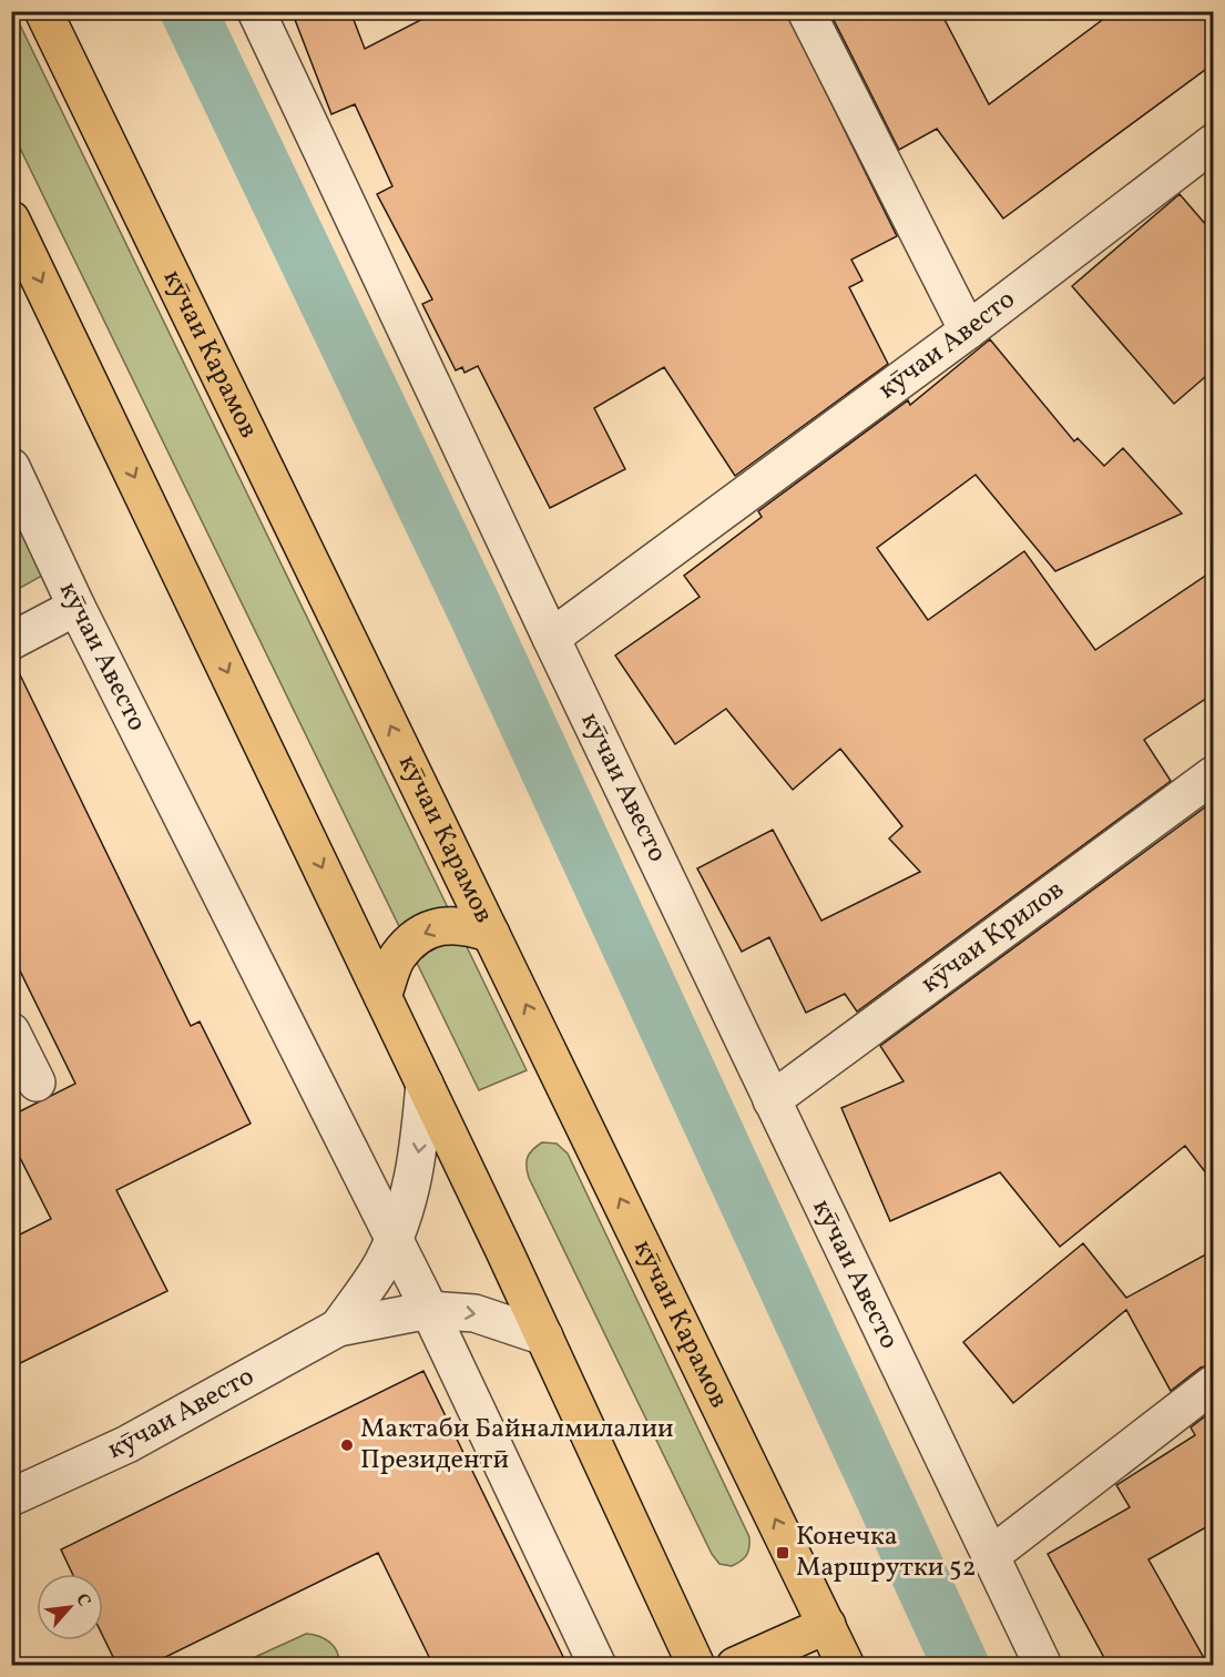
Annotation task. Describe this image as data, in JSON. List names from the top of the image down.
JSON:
{
  "streets": {
    "main road": ["кӯчаи Карамов"],
    "street": ["кӯчаи Авесто", "кӯчаи Крилов"]
  },
  "crossings": [
    ["кӯчаи Авесто", "кӯчаи Крилов"]
  ],
  "places": {
    "other": ["Мактаби Байналмилалии Президентӣ"],
    "transit": ["Конечка Маршрутки 52"]
  },
  "north": "top right"
}
